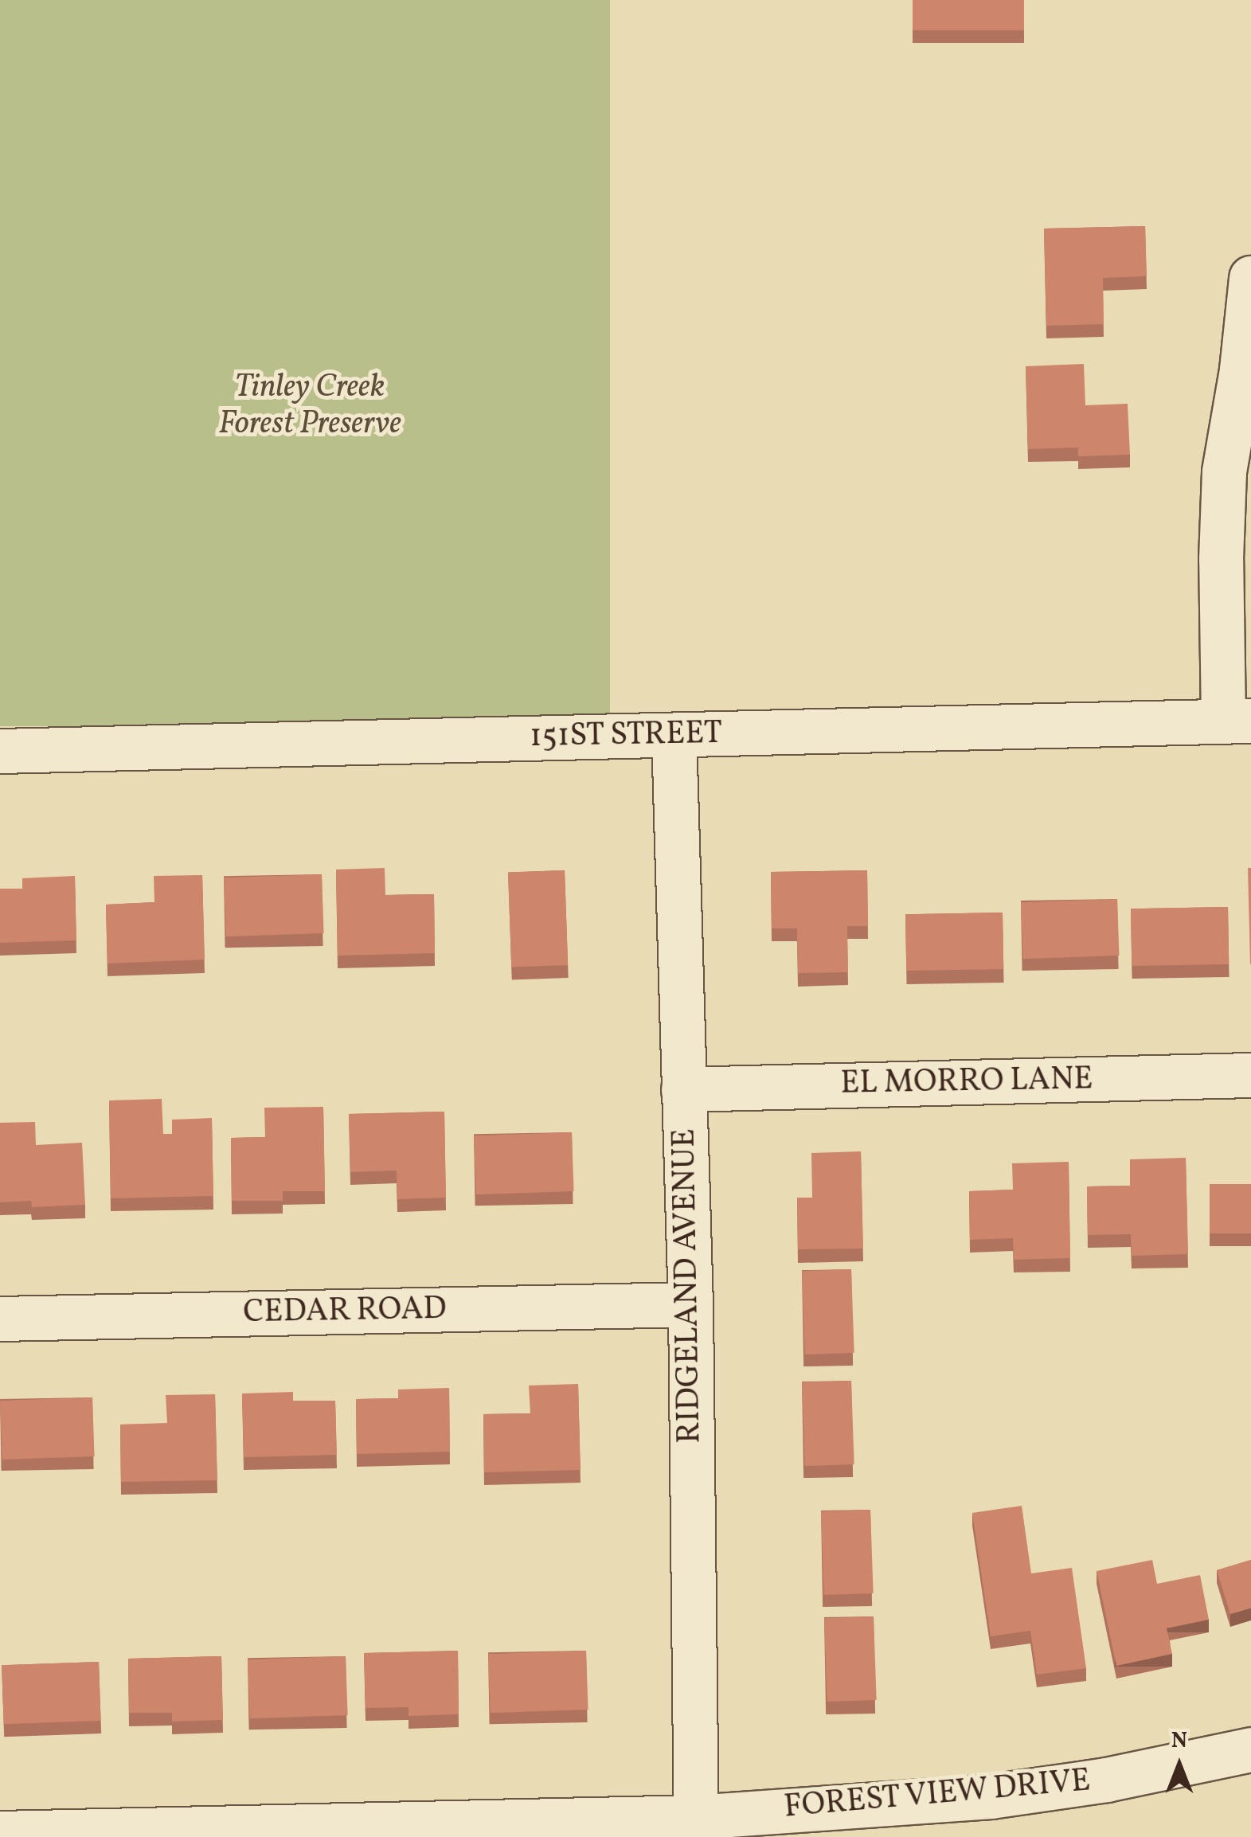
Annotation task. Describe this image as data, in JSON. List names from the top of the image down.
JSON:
{
  "streets": {
    "street": [
      "151ST STREET",
      "EL MORRO LANE",
      "RIDGELAND AVENUE",
      "CEDAR ROAD",
      "FOREST VIEW DRIVE"
    ]
  },
  "crossings": [
    ["151ST STREET", "RIDGELAND AVENUE"],
    ["EL MORRO LANE", "RIDGELAND AVENUE"],
    ["RIDGELAND AVENUE", "CEDAR ROAD"],
    ["RIDGELAND AVENUE", "FOREST VIEW DRIVE"]
  ],
  "parks": ["Tinley Creek Forest Preserve"],
  "north": "top"
}
